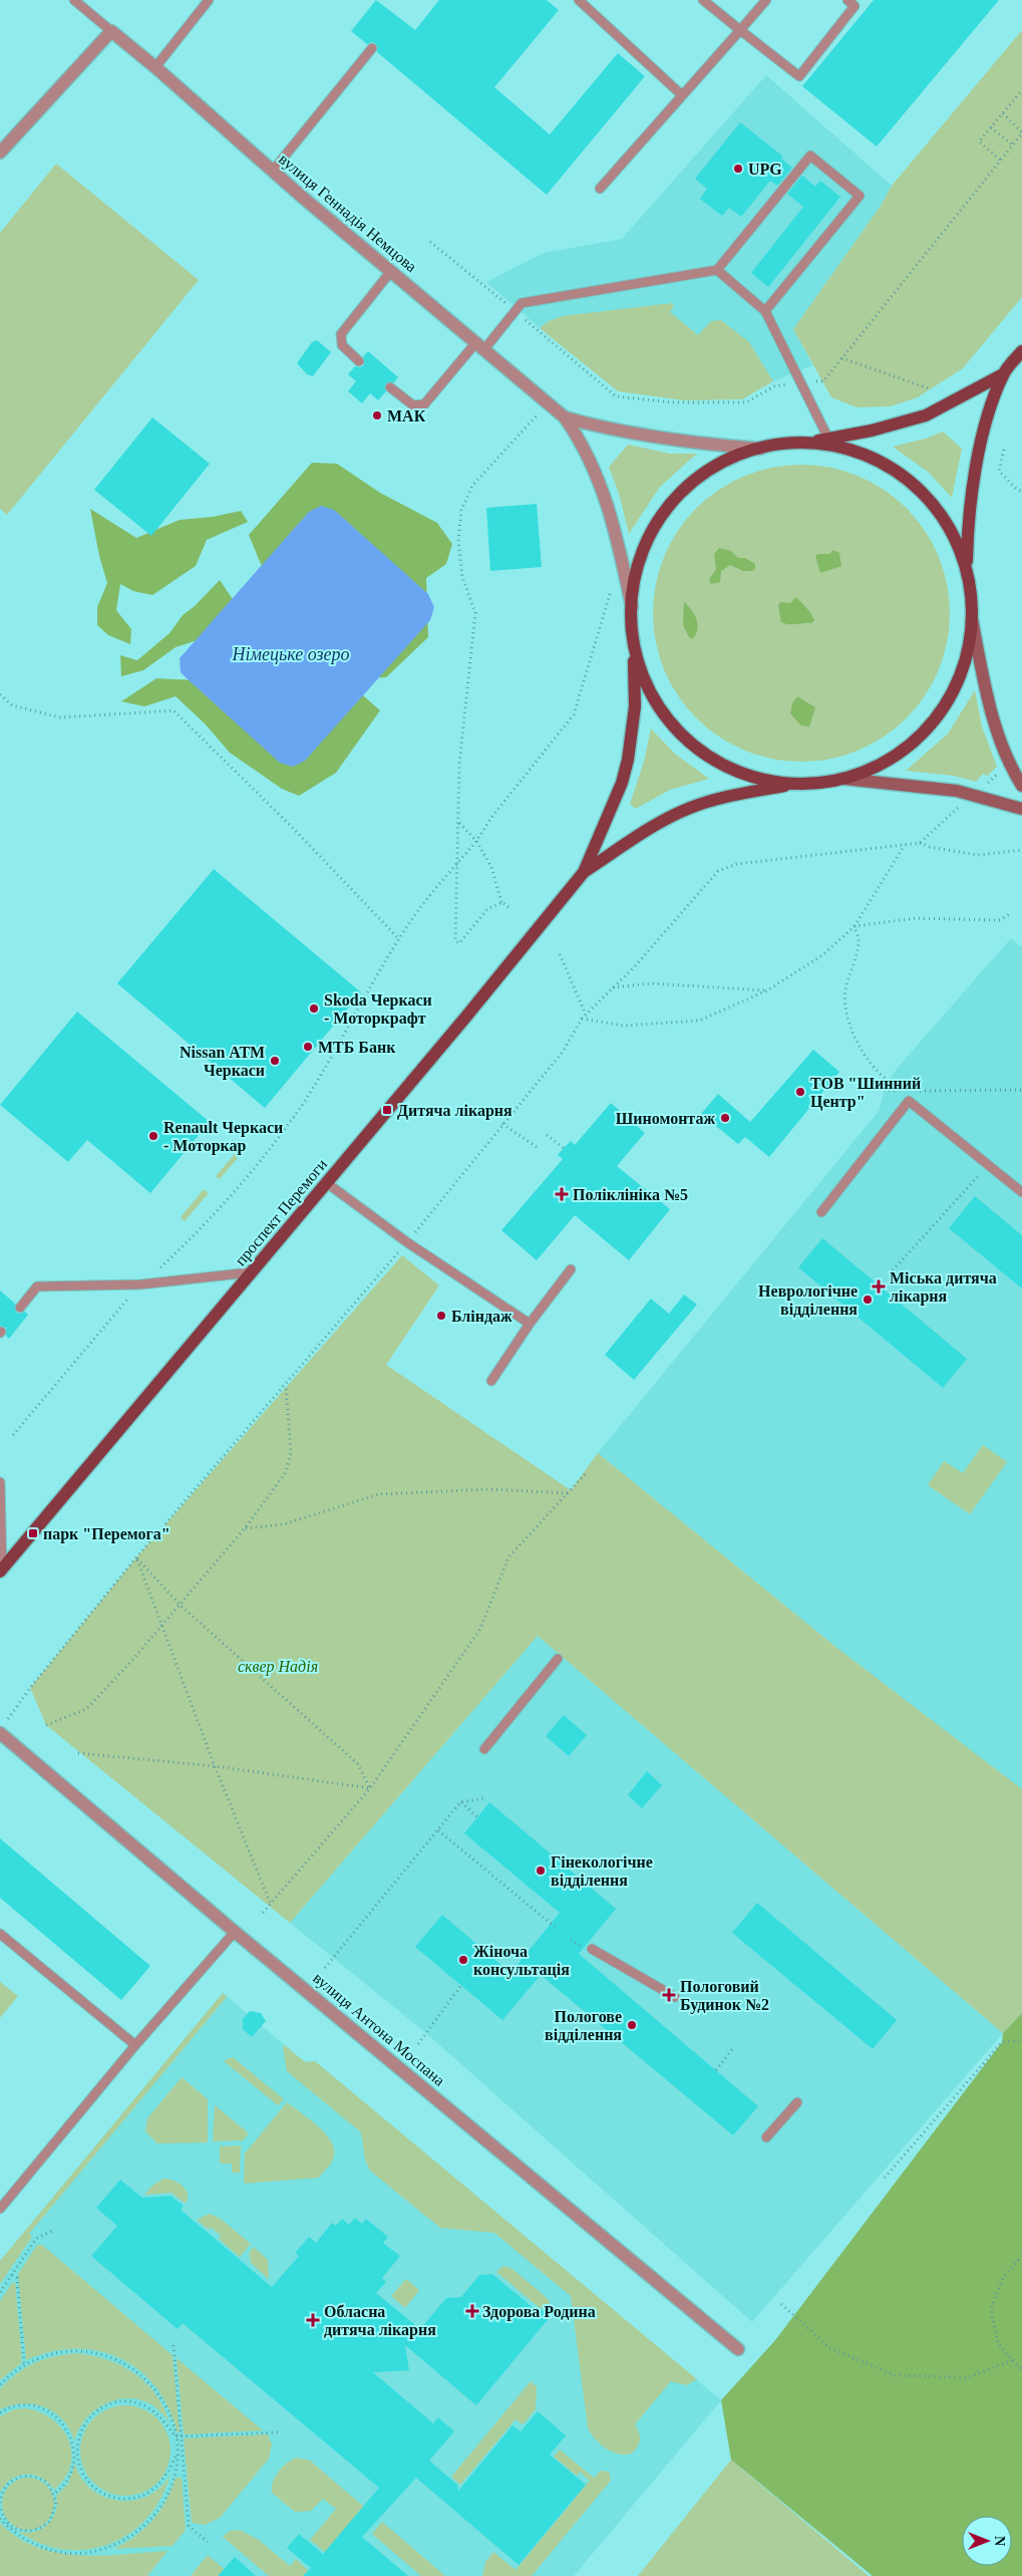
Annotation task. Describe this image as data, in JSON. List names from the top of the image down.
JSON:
{
  "streets": {
    "main road": ["проспект Перемоги"],
    "street": ["вулиця Геннадія Немцова", "вулиця Антона Моспана"]
  },
  "water": ["Німецьке озеро"],
  "parks": ["сквер Надія"],
  "places": {
    "other": [
      "UPG",
      "МАК",
      "Skoda Черкаси - Моторкрафт",
      "МТБ Банк",
      "Nissan АТМ Черкаси",
      "ТОВ \"Шинний Центр\"",
      "Шиномонтаж",
      "Renault Черкаси - Моторкар",
      "Неврологічне відділення",
      "Бліндаж",
      "Гінекологічне відділення",
      "Жіноча консультація",
      "Пологове відділення"
    ],
    "transit": ["Дитяча лікарня", "парк \"Перемога\""],
    "health": [
      "Поліклініка №5",
      "Міська дитяча лікарня",
      "Пологовий Будинок №2",
      "Здорова Родина",
      "Обласна дитяча лікарня"
    ]
  },
  "north": "right"
}
